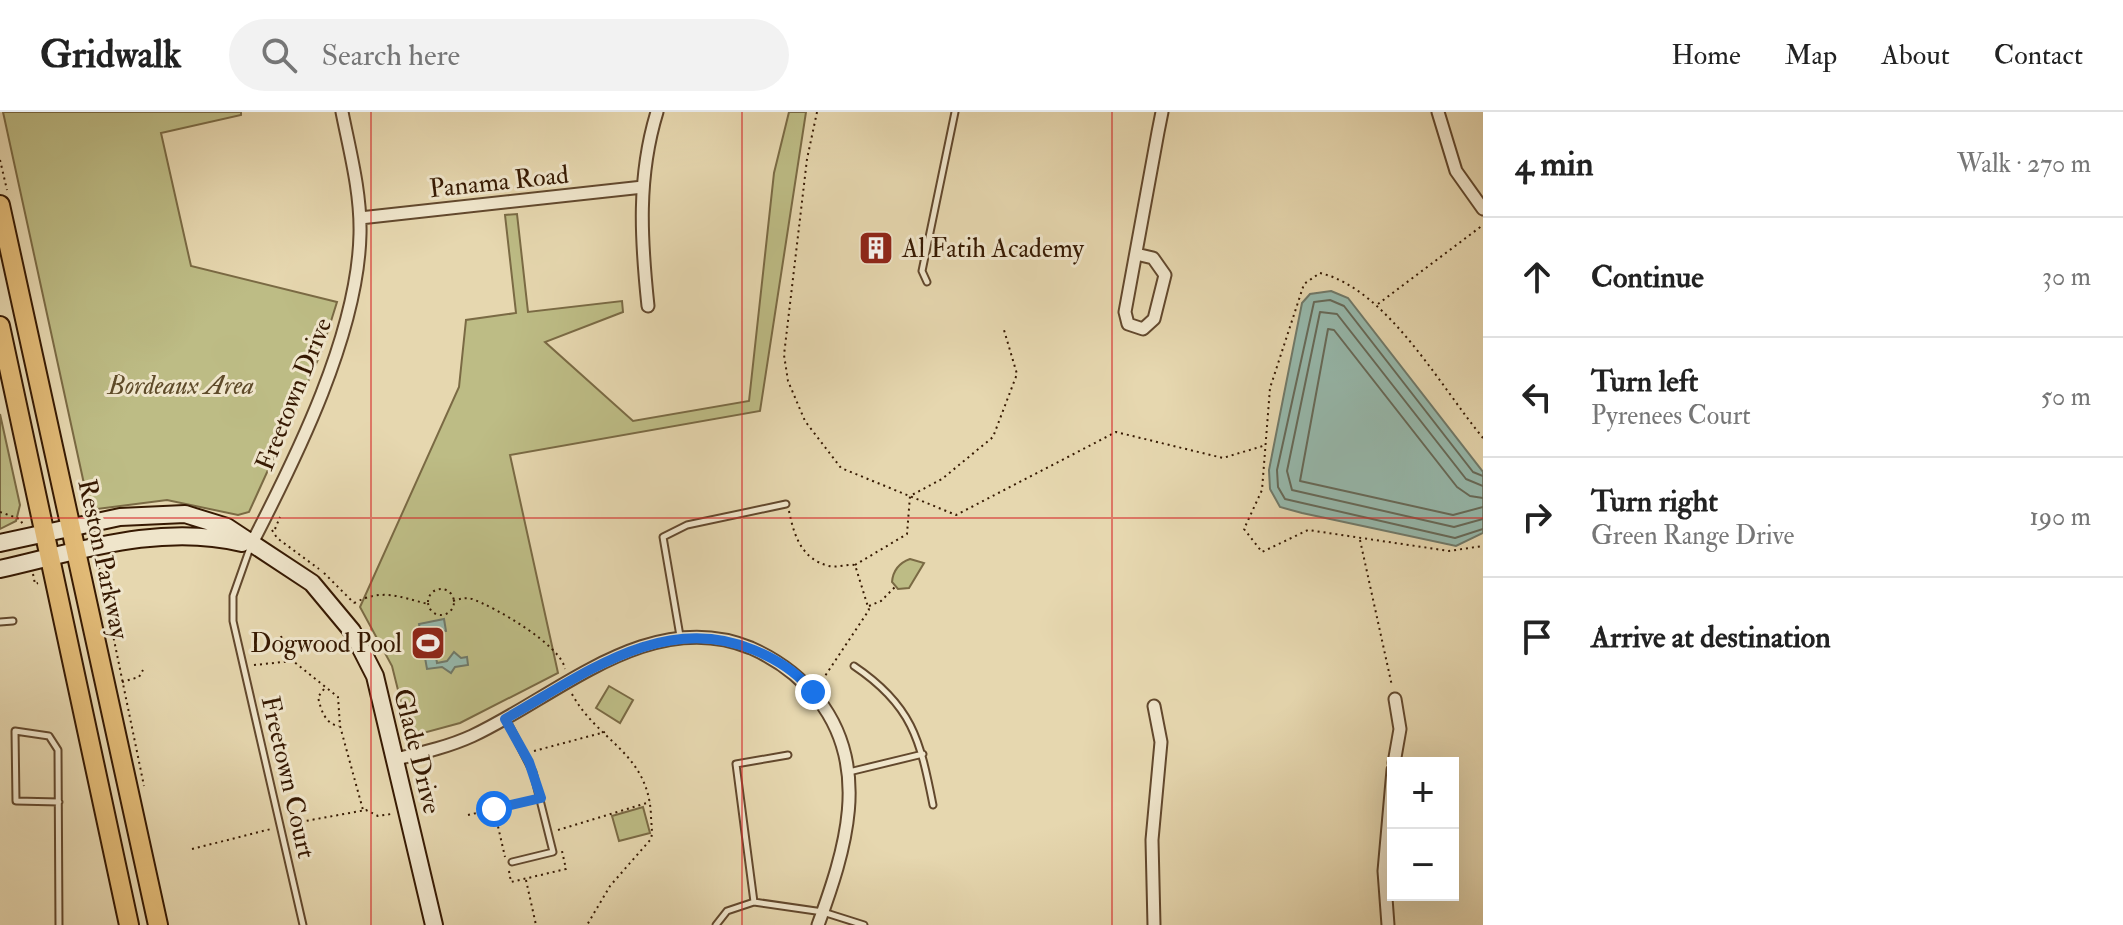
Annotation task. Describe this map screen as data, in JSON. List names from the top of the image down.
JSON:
{
  "streets": {
    "main road": ["Reston Parkway"],
    "street": ["Panama Road", "Freetown Drive", "Glade Drive"],
    "lane": ["Freetown Court"]
  },
  "crossings": [
    ["Panama Road", "Freetown Drive"],
    ["Freetown Drive", "Glade Drive"],
    ["Freetown Drive", "Freetown Court"],
    ["Reston Parkway", "Glade Drive"],
    ["Glade Drive", "Freetown Court"]
  ],
  "parks": ["Bordeaux Area"],
  "places": {
    "building": ["Al Fatih Academy"],
    "sports": ["Dogwood Pool"]
  },
  "page": {
    "header": "Gridwalk",
    "search": "Search here",
    "nav": [
      "Home",
      "Map",
      "About",
      "Contact"
    ],
    "heading": ["4 min", "Walk · 270 m"],
    "list": [
      ["Continue", "30 m"],
      ["Turn left", "Pyrenees Court", "50 m"],
      ["Turn right", "Green Range Drive", "190 m"],
      "Arrive at destination"
    ],
    "map_buttons": ["+", "−"]
  }
}
